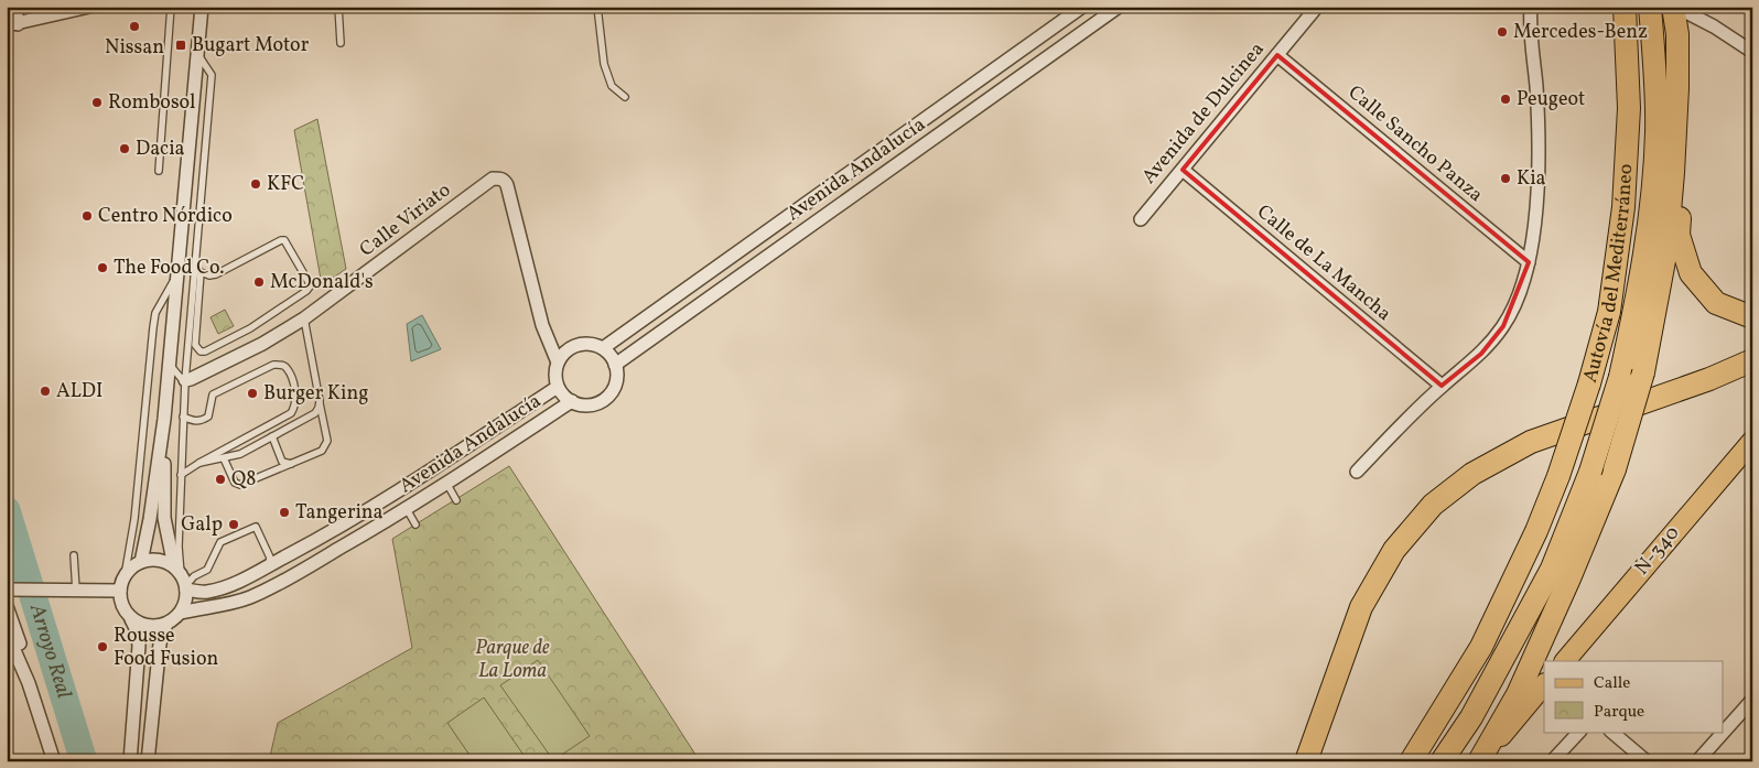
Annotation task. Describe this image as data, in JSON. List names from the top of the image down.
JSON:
{
  "streets": {
    "highway": ["Autovía del Mediterráneo"],
    "main road": ["N-340"],
    "street": [
      "Avenida de Dulcinea",
      "Calle Sancho Panza",
      "Avenida Andalucía",
      "Calle Viriato",
      "Calle de La Mancha"
    ]
  },
  "crossings": [
    ["Avenida de Dulcinea", "Calle Sancho Panza"],
    ["Avenida de Dulcinea", "Calle de La Mancha"],
    ["Avenida Andalucía", "Calle Viriato"]
  ],
  "water": ["Arroyo Real"],
  "parks": ["Parque de La Loma"],
  "places": {
    "other": [
      "Nissan",
      "Mercedes-Benz",
      "Peugeot",
      "Rombosol",
      "Dacia",
      "Kia",
      "KFC",
      "Centro Nórdico",
      "The Food Co.",
      "McDonald's",
      "ALDI",
      "Burger King",
      "Q8",
      "Tangerina",
      "Galp",
      "Rousse Food Fusion"
    ],
    "transit": ["Bugart Motor"]
  },
  "legend": ["Calle", "Parque"]
}
